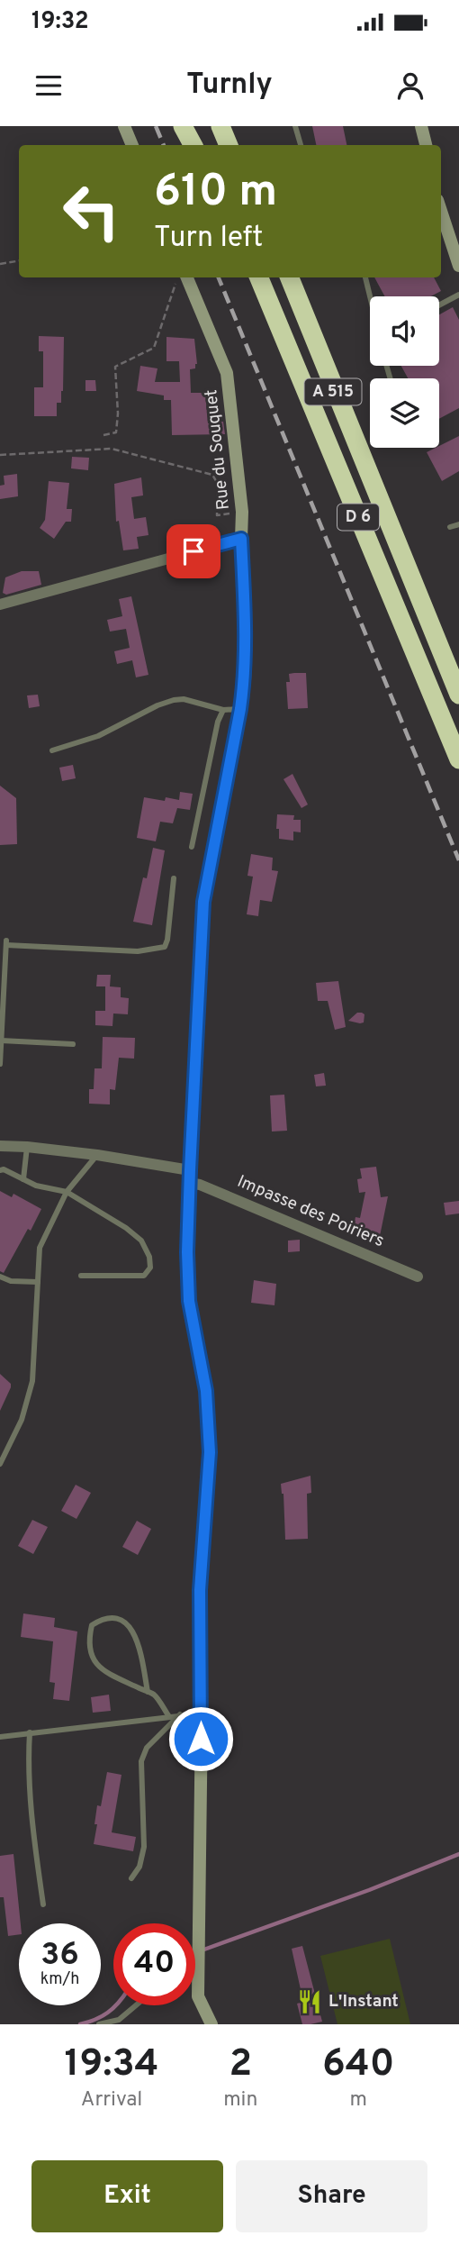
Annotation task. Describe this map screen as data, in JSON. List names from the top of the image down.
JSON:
{
  "streets": {
    "highway": ["A 515", "D 6"],
    "street": ["Rue du Souquet", "Impasse des Poiriers"]
  },
  "crossings": [
    ["A 515", "D 6"],
    ["Rue du Souquet", "Impasse des Poiriers"]
  ],
  "places": {
    "restaurant": ["L'Instant"]
  },
  "page": {
    "status": "19:32",
    "header": "Turnly",
    "turn": ["610 m", "Turn left"],
    "speed": "36 km/h",
    "limit": "40",
    "eta": [
      "19:34",
      "Arrival",
      "2",
      "min",
      "640",
      "m"
    ],
    "buttons": ["Exit", "Share"]
  }
}
